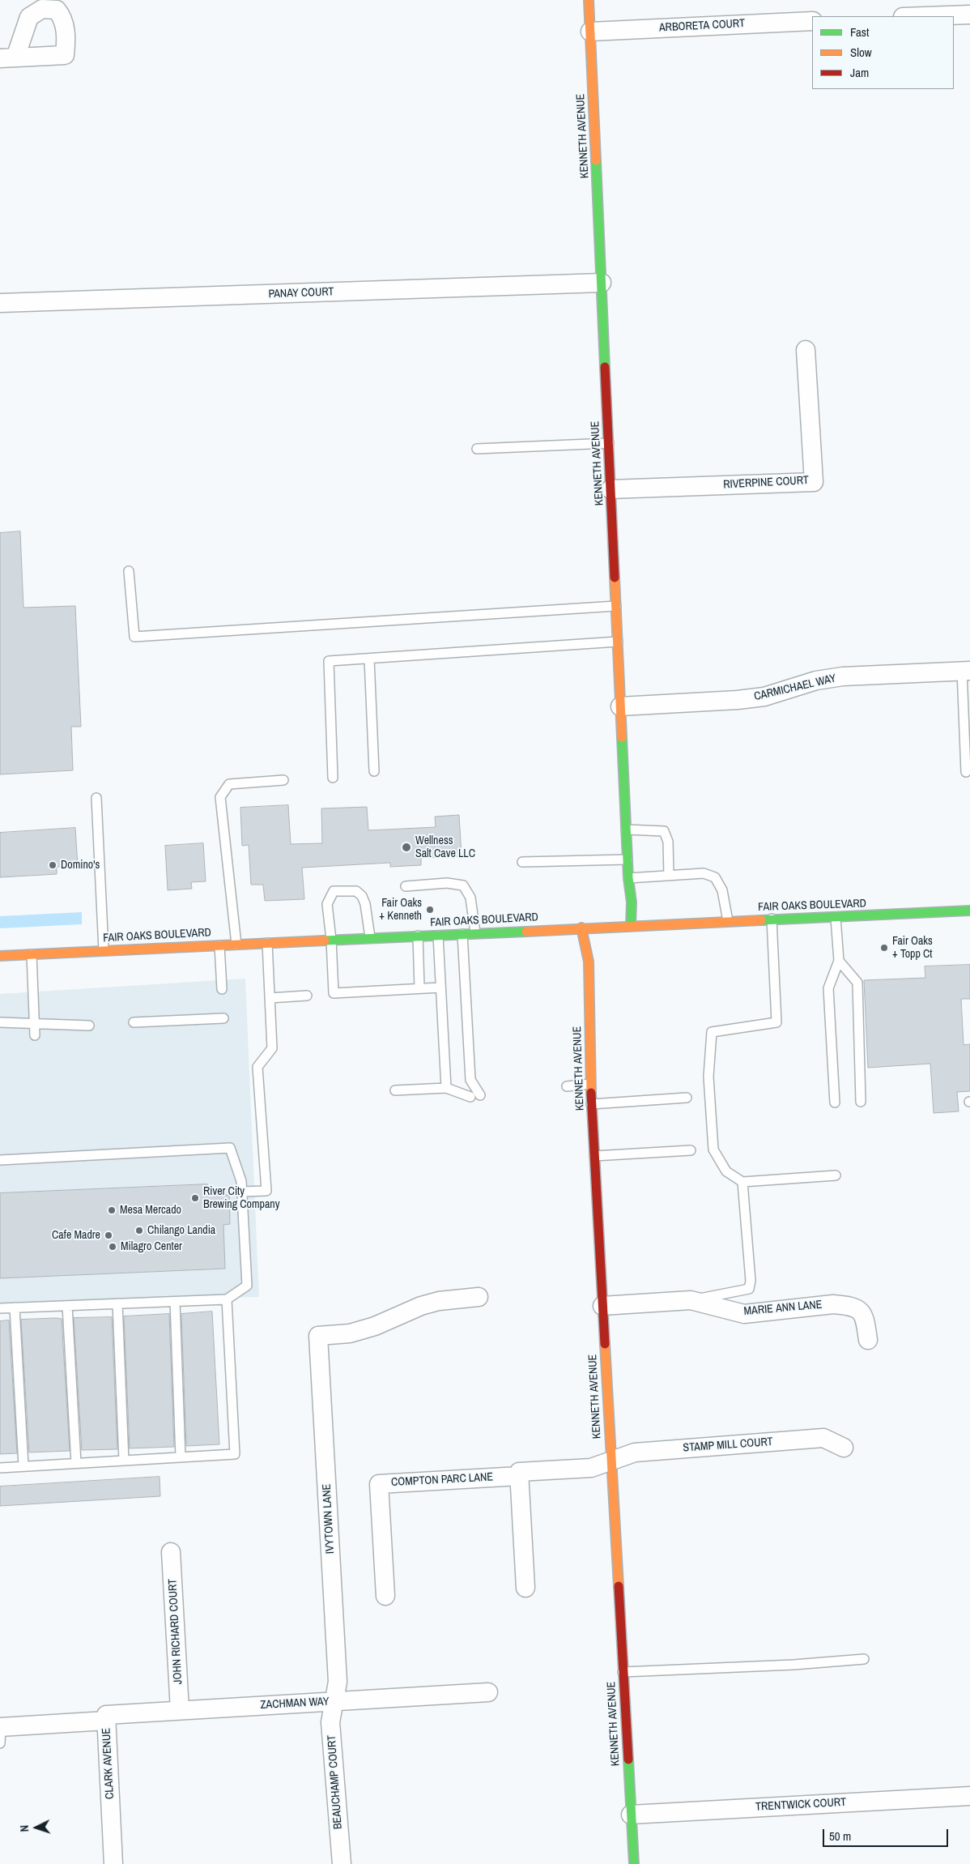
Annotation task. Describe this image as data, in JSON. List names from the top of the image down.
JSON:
{
  "streets": {
    "street": [
      "ARBORETA COURT",
      "KENNETH AVENUE",
      "PANAY COURT",
      "RIVERPINE COURT",
      "CARMICHAEL WAY",
      "FAIR OAKS BOULEVARD",
      "MARIE ANN LANE",
      "STAMP MILL COURT",
      "COMPTON PARC LANE",
      "IVYTOWN LANE",
      "JOHN RICHARD COURT",
      "ZACHMAN WAY",
      "CLARK AVENUE",
      "BEAUCHAMP COURT",
      "TRENTWICK COURT"
    ]
  },
  "crossings": [
    ["ARBORETA COURT", "KENNETH AVENUE"],
    ["KENNETH AVENUE", "PANAY COURT"],
    ["KENNETH AVENUE", "RIVERPINE COURT"],
    ["KENNETH AVENUE", "CARMICHAEL WAY"],
    ["KENNETH AVENUE", "FAIR OAKS BOULEVARD"],
    ["KENNETH AVENUE", "MARIE ANN LANE"],
    ["KENNETH AVENUE", "STAMP MILL COURT"],
    ["KENNETH AVENUE", "COMPTON PARC LANE"],
    ["KENNETH AVENUE", "TRENTWICK COURT"],
    ["STAMP MILL COURT", "COMPTON PARC LANE"],
    ["IVYTOWN LANE", "ZACHMAN WAY"],
    ["IVYTOWN LANE", "BEAUCHAMP COURT"],
    ["JOHN RICHARD COURT", "ZACHMAN WAY"],
    ["ZACHMAN WAY", "CLARK AVENUE"],
    ["ZACHMAN WAY", "BEAUCHAMP COURT"]
  ],
  "places": [
    "Wellness Salt Cave LLC",
    "Domino's",
    "Fair Oaks + Kenneth",
    "Fair Oaks + Topp Ct",
    "River City Brewing Company",
    "Mesa Mercado",
    "Chilango Landia",
    "Cafe Madre",
    "Milagro Center"
  ],
  "legend": ["Fast", "Slow", "Jam"],
  "scale_bar": "50 m",
  "north": "left"
}
